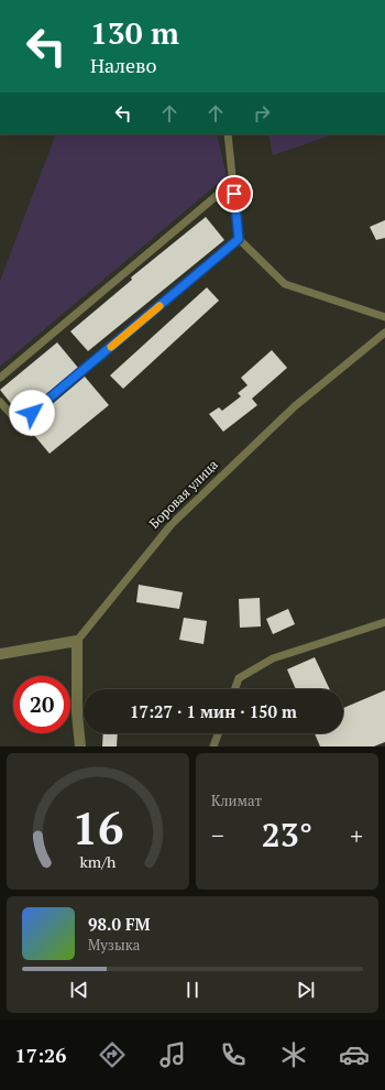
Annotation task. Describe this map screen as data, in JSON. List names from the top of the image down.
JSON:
{
  "streets": {
    "lane": ["Боровая улица"]
  },
  "page": {
    "turn": ["130 m", "Налево"],
    "limit": "20",
    "trip": "17:27 · 1 мин · 150 m",
    "tile": "Климат",
    "heat": ["−", "23°", "+"],
    "song": ["98.0 FM", "Музыка"],
    "tabs": "17:26",
    "gauge": ["16", "km/h"]
  }
}
